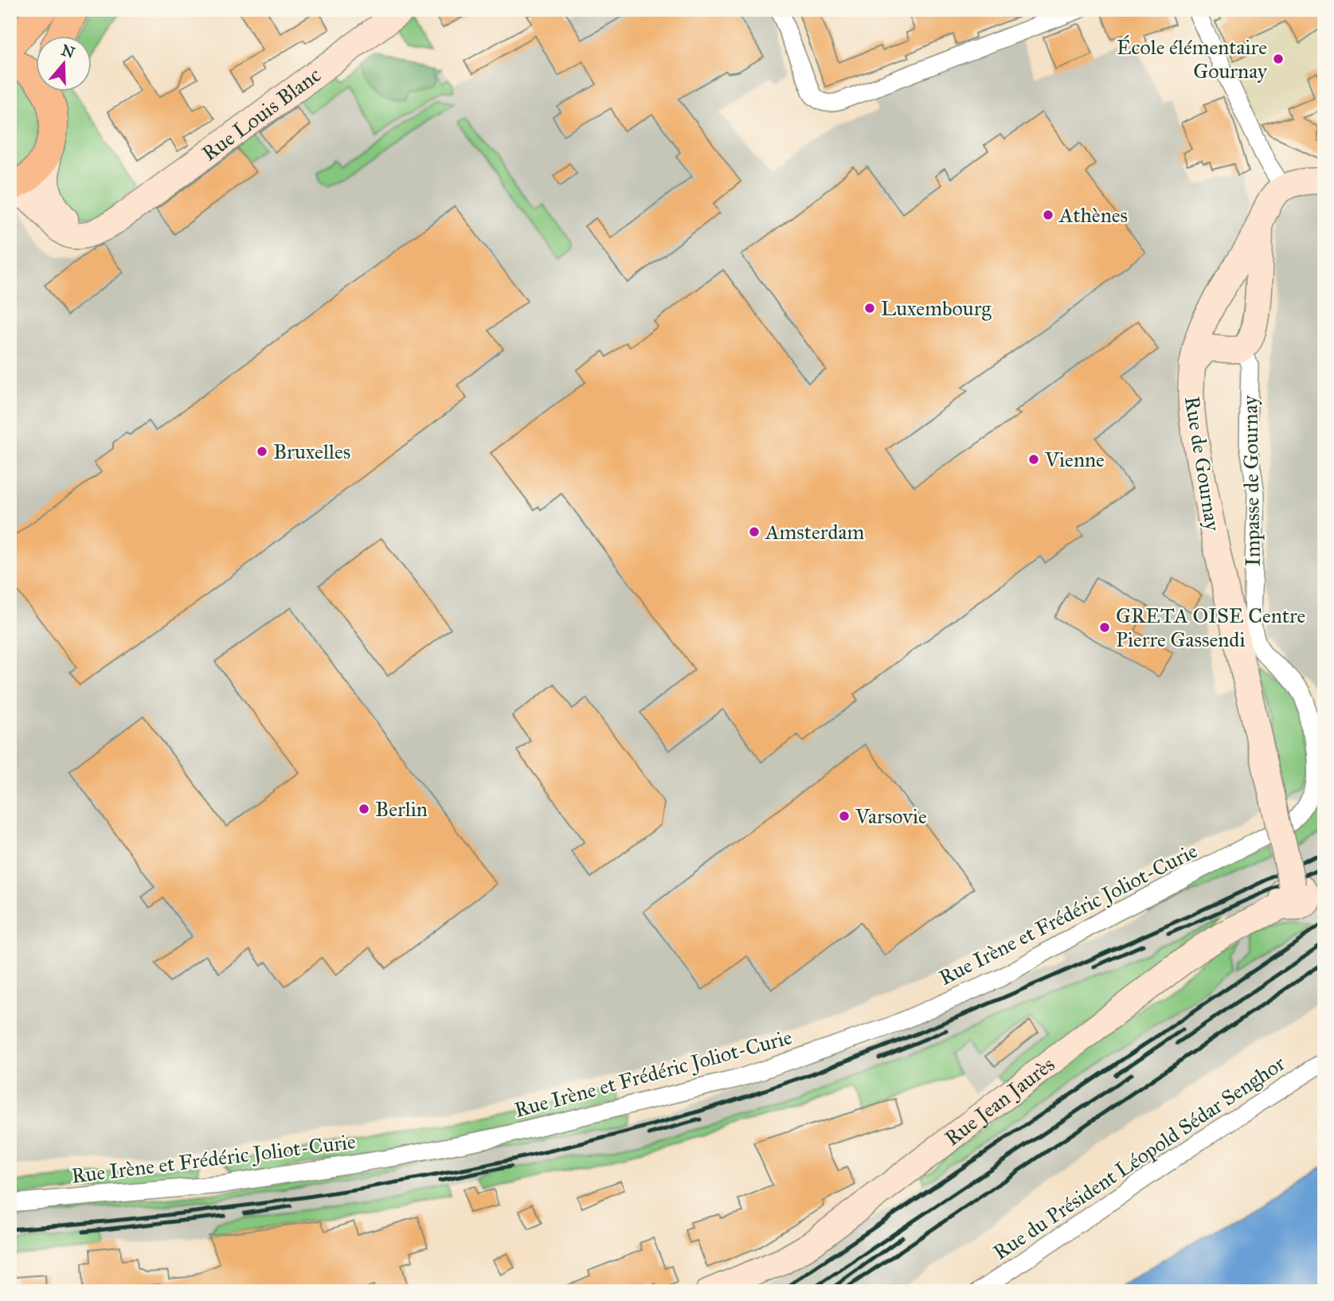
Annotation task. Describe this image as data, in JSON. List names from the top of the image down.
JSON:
{
  "streets": {
    "street": [
      "Rue Louis Blanc",
      "Rue de Gournay",
      "Impasse de Gournay",
      "Rue Irène et Frédéric Joliot-Curie",
      "Rue Jean Jaurès",
      "Rue du Président Léopold Sédar Senghor"
    ]
  },
  "crossings": [
    ["Rue de Gournay", "Impasse de Gournay"],
    ["Rue de Gournay", "Rue Jean Jaurès"],
    ["Impasse de Gournay", "Rue Irène et Frédéric Joliot-Curie"]
  ],
  "places": [
    "École élémentaire Gournay",
    "Athènes",
    "Luxembourg",
    "Bruxelles",
    "Vienne",
    "Amsterdam",
    "GRETA OISE Centre Pierre Gassendi",
    "Berlin",
    "Varsovie"
  ],
  "north": "top"
}
